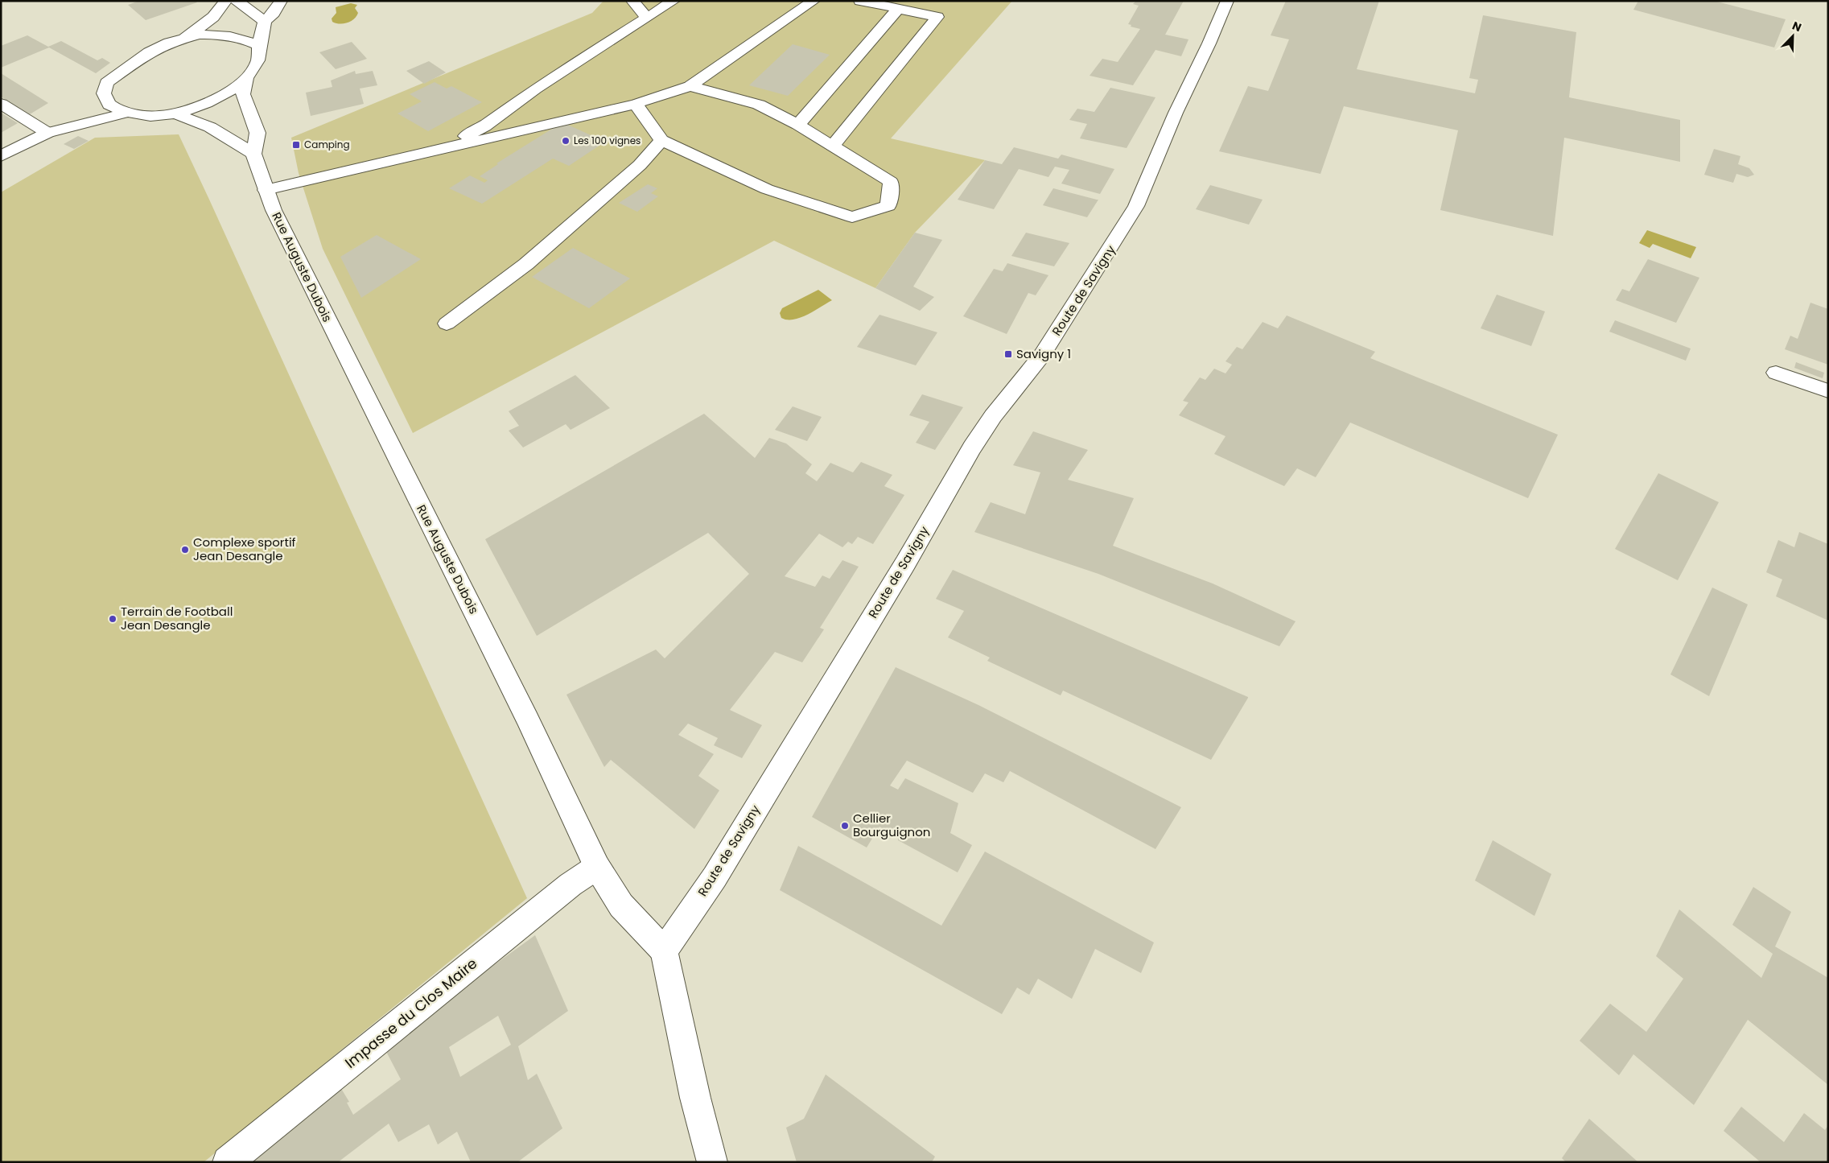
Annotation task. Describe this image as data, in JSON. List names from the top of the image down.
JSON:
{
  "streets": {
    "street": ["Rue Auguste Dubois", "Route de Savigny", "Impasse du Clos Maire"]
  },
  "crossings": [
    ["Rue Auguste Dubois", "Route de Savigny"],
    ["Rue Auguste Dubois", "Impasse du Clos Maire"]
  ],
  "places": {
    "other": [
      "Les 100 vignes",
      "Complexe sportif Jean Desangle",
      "Terrain de Football Jean Desangle",
      "Cellier Bourguignon"
    ],
    "transit": ["Camping", "Savigny 1"]
  },
  "north": "top right"
}
